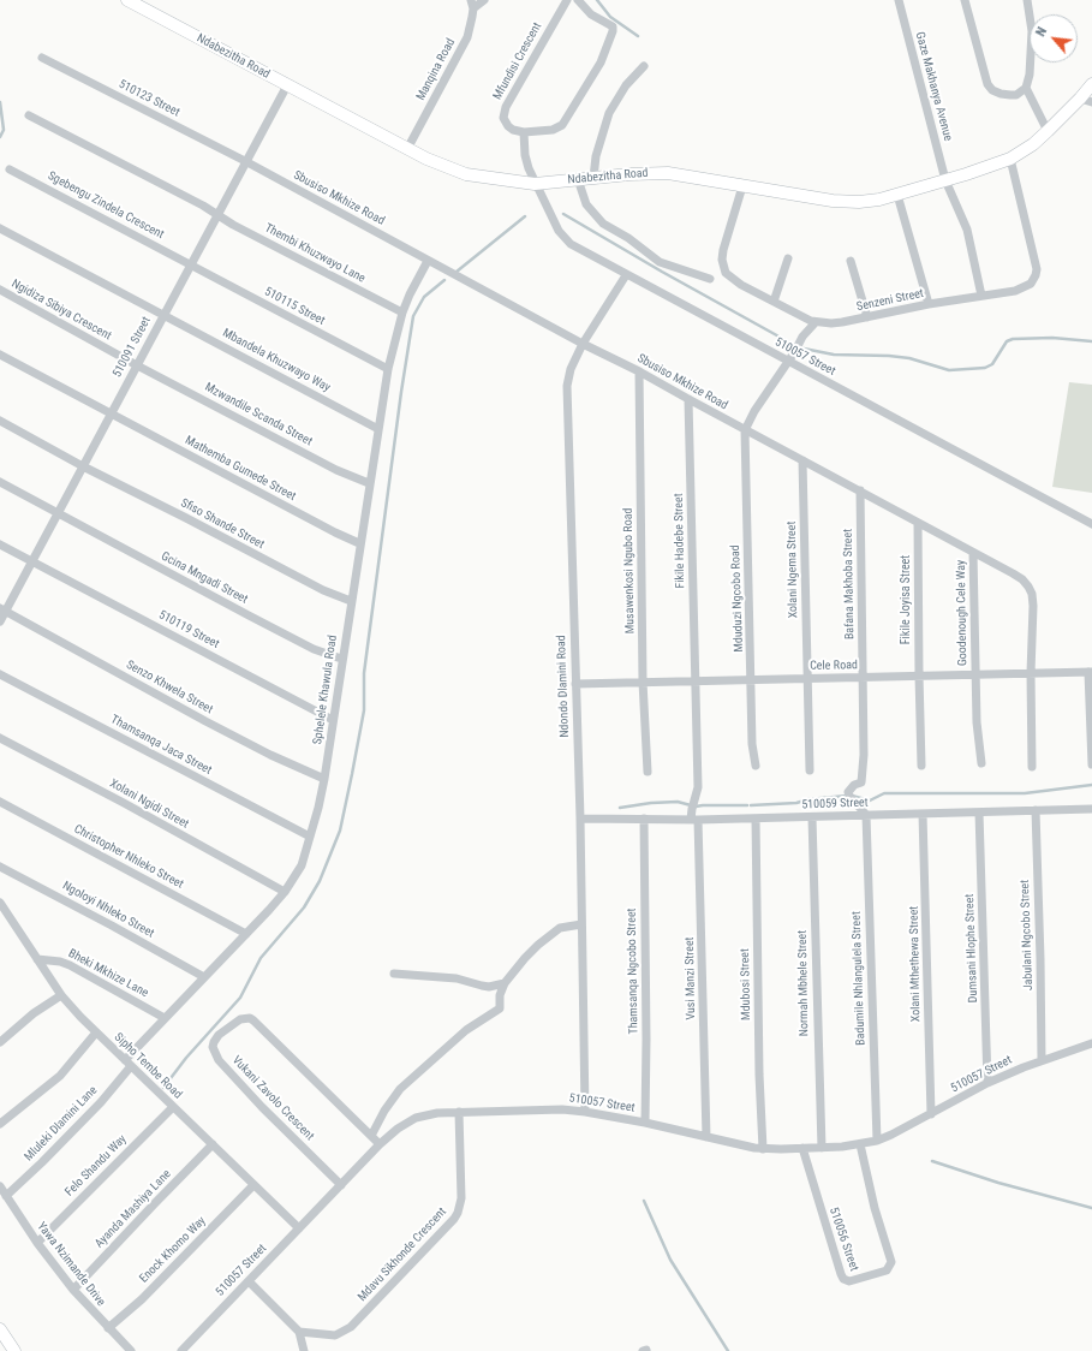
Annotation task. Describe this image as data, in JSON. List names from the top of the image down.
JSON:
{
  "streets": {
    "street": [
      "Ndabezitha Road",
      "Mfundisi Crescent",
      "Manqina Road",
      "Gaze Makhanya Avenue",
      "510123 Street",
      "Sbusiso Mkhize Road",
      "Sgebengu Zindela Crescent",
      "Thembi Khuzwayo Lane",
      "Senzeni Street",
      "510115 Street",
      "Ngidiza Sibiya Crescent",
      "510091 Street",
      "510057 Street",
      "Mbandela Khuzwayo Way",
      "Mzwandile Scanda Street",
      "Mathemba Gumede Street",
      "Sfiso Shande Street",
      "Fikile Hadebe Street",
      "Xolani Ngema Street",
      "Musawenkosi Ngubo Road",
      "Gcina Mngadi Street",
      "Bafana Makhoba Street",
      "Mduduzi Ngcobo Road",
      "Fikile Joyisa Street",
      "Goodenough Cele Way",
      "510119 Street",
      "Cele Road",
      "Ndondo Dlamini Road",
      "Senzo Khwela Street",
      "Sphelele Khawula Road",
      "Thamsanqa Jaca Street",
      "Xolani Ngidi Street",
      "510059 Street",
      "Christopher Nhleko Street",
      "Ngoloyi Nhleko Street",
      "Jabulani Ngcobo Street",
      "Dumsani Hlophe Street",
      "Xolani Mthethewa Street",
      "Thamsanqa Ngcobo Street",
      "Bheki Mkhize Lane",
      "Vusi Manzi Street",
      "Badumile Nhlangulela Street",
      "Normah Mbhele Street",
      "Mdubosi Street",
      "Sipho Tembe Road",
      "Vukani Zavolo Crescent",
      "Mluleki Dlamini Lane",
      "Felo Shandu Way",
      "Ayanda Mashiya Lane",
      "510056 Street",
      "Enock Khomo Way",
      "Mdavu Sikhonde Crescent",
      "Yawa Nzimande Drive"
    ]
  },
  "crossings": [
    ["Ndabezitha Road", "Manqina Road"],
    ["Ndabezitha Road", "Gaze Makhanya Avenue"],
    ["Ndabezitha Road", "Senzeni Street"],
    ["Ndabezitha Road", "510091 Street"],
    ["Ndabezitha Road", "510057 Street"],
    ["Mfundisi Crescent", "510057 Street"],
    ["Gaze Makhanya Avenue", "Senzeni Street"],
    ["510123 Street", "Sbusiso Mkhize Road"],
    ["510123 Street", "510091 Street"],
    ["Sbusiso Mkhize Road", "510091 Street"],
    ["Sbusiso Mkhize Road", "Fikile Hadebe Street"],
    ["Sbusiso Mkhize Road", "Xolani Ngema Street"],
    ["Sbusiso Mkhize Road", "Musawenkosi Ngubo Road"],
    ["Sbusiso Mkhize Road", "Bafana Makhoba Street"],
    ["Sbusiso Mkhize Road", "Mduduzi Ngcobo Road"],
    ["Sbusiso Mkhize Road", "Fikile Joyisa Street"],
    ["Sbusiso Mkhize Road", "Goodenough Cele Way"],
    ["Sbusiso Mkhize Road", "Cele Road"],
    ["Sbusiso Mkhize Road", "Ndondo Dlamini Road"],
    ["Sbusiso Mkhize Road", "Sphelele Khawula Road"],
    ["Sgebengu Zindela Crescent", "510115 Street"],
    ["Sgebengu Zindela Crescent", "510091 Street"],
    ["Thembi Khuzwayo Lane", "510091 Street"],
    ["Thembi Khuzwayo Lane", "Sphelele Khawula Road"],
    ["510115 Street", "510091 Street"],
    ["510115 Street", "Sphelele Khawula Road"],
    ["Ngidiza Sibiya Crescent", "510091 Street"],
    ["Ngidiza Sibiya Crescent", "Mzwandile Scanda Street"],
    ["510091 Street", "Mbandela Khuzwayo Way"],
    ["510091 Street", "Mzwandile Scanda Street"],
    ["510091 Street", "Mathemba Gumede Street"],
    ["510091 Street", "Sfiso Shande Street"],
    ["510091 Street", "Gcina Mngadi Street"],
    ["510091 Street", "510119 Street"],
    ["510091 Street", "Senzo Khwela Street"],
    ["510057 Street", "Ndondo Dlamini Road"],
    ["510057 Street", "Jabulani Ngcobo Street"],
    ["510057 Street", "Dumsani Hlophe Street"],
    ["510057 Street", "Xolani Mthethewa Street"],
    ["510057 Street", "Thamsanqa Ngcobo Street"],
    ["510057 Street", "Vusi Manzi Street"],
    ["510057 Street", "Badumile Nhlangulela Street"],
    ["510057 Street", "Normah Mbhele Street"],
    ["510057 Street", "Mdubosi Street"],
    ["510057 Street", "Sipho Tembe Road"],
    ["510057 Street", "Vukani Zavolo Crescent"],
    ["510057 Street", "510056 Street"],
    ["510057 Street", "Mdavu Sikhonde Crescent"],
    ["Mbandela Khuzwayo Way", "Sphelele Khawula Road"],
    ["Mzwandile Scanda Street", "Sphelele Khawula Road"],
    ["Mathemba Gumede Street", "Sphelele Khawula Road"],
    ["Sfiso Shande Street", "Sphelele Khawula Road"],
    ["Fikile Hadebe Street", "Cele Road"],
    ["Xolani Ngema Street", "Cele Road"],
    ["Musawenkosi Ngubo Road", "Cele Road"],
    ["Gcina Mngadi Street", "Sphelele Khawula Road"],
    ["Bafana Makhoba Street", "Cele Road"],
    ["Bafana Makhoba Street", "510059 Street"],
    ["Bafana Makhoba Street", "Badumile Nhlangulela Street"],
    ["Mduduzi Ngcobo Road", "Cele Road"],
    ["Fikile Joyisa Street", "Cele Road"],
    ["Goodenough Cele Way", "Cele Road"],
    ["510119 Street", "Sphelele Khawula Road"],
    ["Cele Road", "Ndondo Dlamini Road"],
    ["Ndondo Dlamini Road", "510059 Street"],
    ["Senzo Khwela Street", "Sphelele Khawula Road"],
    ["Sphelele Khawula Road", "Thamsanqa Jaca Street"],
    ["Sphelele Khawula Road", "Xolani Ngidi Street"],
    ["Sphelele Khawula Road", "Christopher Nhleko Street"],
    ["Sphelele Khawula Road", "Ngoloyi Nhleko Street"],
    ["Sphelele Khawula Road", "Bheki Mkhize Lane"],
    ["Sphelele Khawula Road", "Sipho Tembe Road"],
    ["Sphelele Khawula Road", "Mluleki Dlamini Lane"],
    ["510059 Street", "Jabulani Ngcobo Street"],
    ["510059 Street", "Dumsani Hlophe Street"],
    ["510059 Street", "Xolani Mthethewa Street"],
    ["510059 Street", "Thamsanqa Ngcobo Street"],
    ["510059 Street", "Vusi Manzi Street"],
    ["510059 Street", "Badumile Nhlangulela Street"],
    ["510059 Street", "Normah Mbhele Street"],
    ["510059 Street", "Mdubosi Street"],
    ["Bheki Mkhize Lane", "Sipho Tembe Road"],
    ["Sipho Tembe Road", "Mluleki Dlamini Lane"],
    ["Sipho Tembe Road", "Felo Shandu Way"],
    ["Sipho Tembe Road", "Ayanda Mashiya Lane"],
    ["Sipho Tembe Road", "Enock Khomo Way"],
    ["Mluleki Dlamini Lane", "Yawa Nzimande Drive"],
    ["Felo Shandu Way", "Yawa Nzimande Drive"],
    ["Ayanda Mashiya Lane", "Yawa Nzimande Drive"],
    ["Enock Khomo Way", "Yawa Nzimande Drive"]
  ],
  "north": "top left"
}
